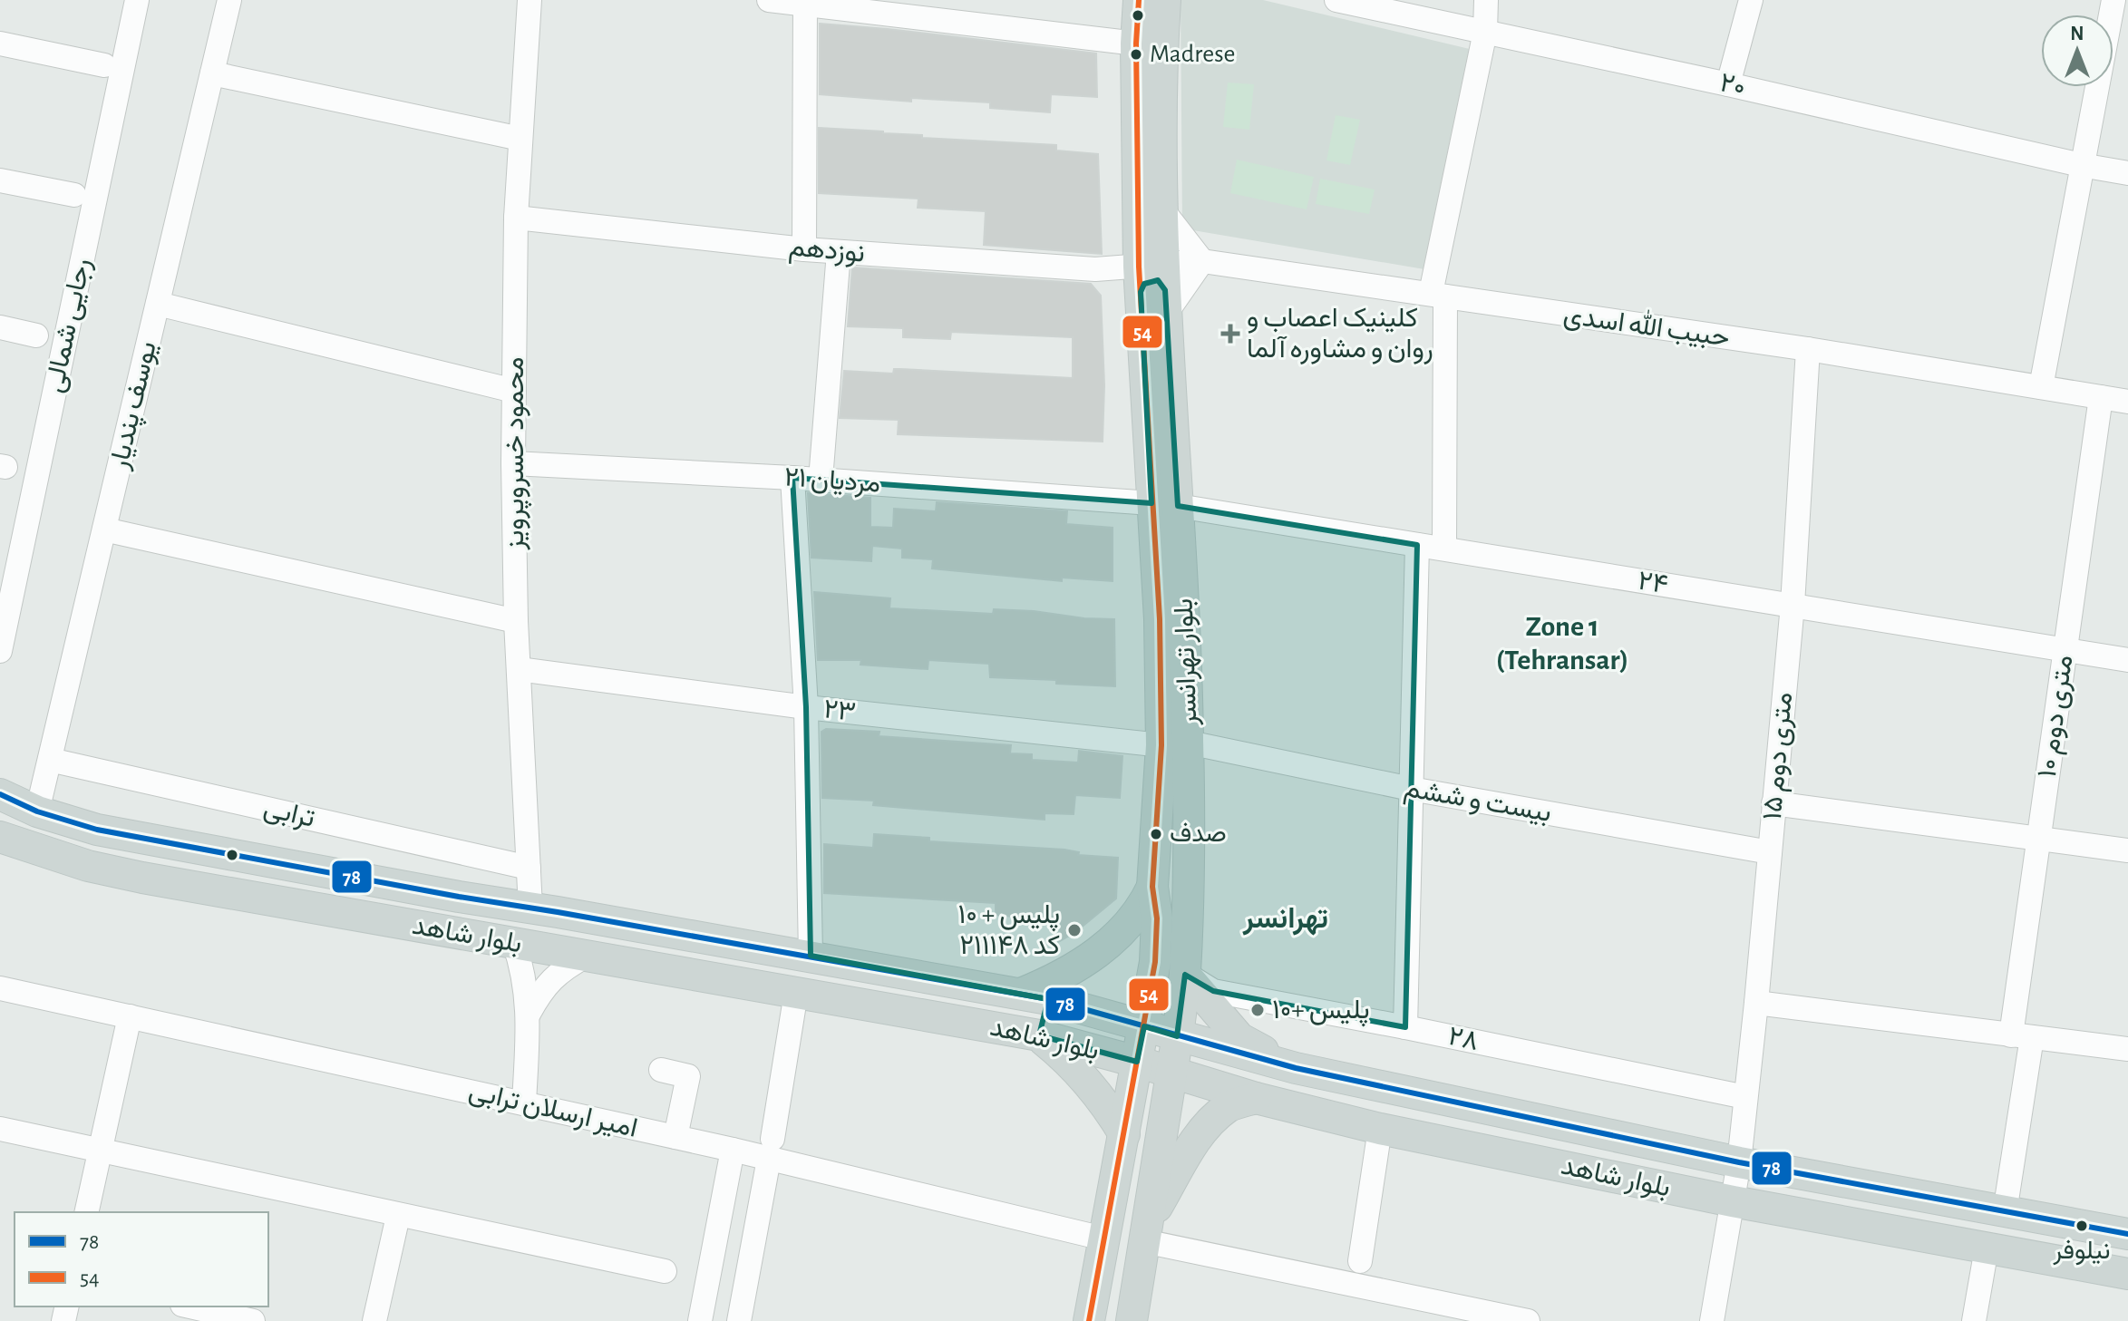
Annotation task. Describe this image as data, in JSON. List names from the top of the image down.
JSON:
{
  "streets": {
    "main road": ["بلوار تهرانسر", "بلوار شاهد"],
    "street": [
      "۲۰",
      "نوزدهم",
      "رجایی شمالی",
      "حبیب الله اسدی",
      "یوسف پندیار",
      "محمود خسروپرویز",
      "۲۱ مردیان",
      "۲۴",
      "۲۳",
      "۱۰ متری دوم",
      "۱۵ متری دوم",
      "بیست و ششم",
      "ترابی",
      "۲۸",
      "امیر ارسلان ترابی"
    ]
  },
  "crossings": [
    ["نوزدهم", "حبیب الله اسدی"],
    ["نوزدهم", "محمود خسروپرویز"],
    ["نوزدهم", "بلوار تهرانسر"],
    ["حبیب الله اسدی", "بلوار تهرانسر"],
    ["حبیب الله اسدی", "۱۰ متری دوم"],
    ["حبیب الله اسدی", "۱۵ متری دوم"],
    ["یوسف پندیار", "ترابی"],
    ["یوسف پندیار", "بلوار شاهد"],
    ["محمود خسروپرویز", "۲۱ مردیان"],
    ["محمود خسروپرویز", "۲۳"],
    ["محمود خسروپرویز", "ترابی"],
    ["محمود خسروپرویز", "بلوار شاهد"],
    ["۲۱ مردیان", "۲۴"],
    ["۲۱ مردیان", "بلوار تهرانسر"],
    ["۲۴", "بلوار تهرانسر"],
    ["۲۴", "۱۰ متری دوم"],
    ["۲۴", "۱۵ متری دوم"],
    ["بلوار تهرانسر", "۲۳"],
    ["بلوار تهرانسر", "بیست و ششم"],
    ["بلوار تهرانسر", "بلوار شاهد"],
    ["بلوار تهرانسر", "۲۸"],
    ["بلوار تهرانسر", "امیر ارسلان ترابی"],
    ["۲۳", "بیست و ششم"],
    ["۱۰ متری دوم", "بلوار شاهد"],
    ["۱۵ متری دوم", "بیست و ششم"],
    ["۱۵ متری دوم", "بلوار شاهد"],
    ["۱۵ متری دوم", "۲۸"]
  ],
  "districts": ["Zone 1 (Tehransar)", "تهرانسر"],
  "places": {
    "other": [
      "Madrese",
      "صدف",
      "پلیس + ۱۰ کد ۲۱۱۱۴۸",
      "پلیس +۱۰",
      "نیلوفر"
    ],
    "health": ["کلینیک اعصاب و روان و مشاوره آلما"]
  },
  "lines": ["transit line 54", "transit line 78"],
  "legend": ["78", "54"],
  "north": "top"
}
